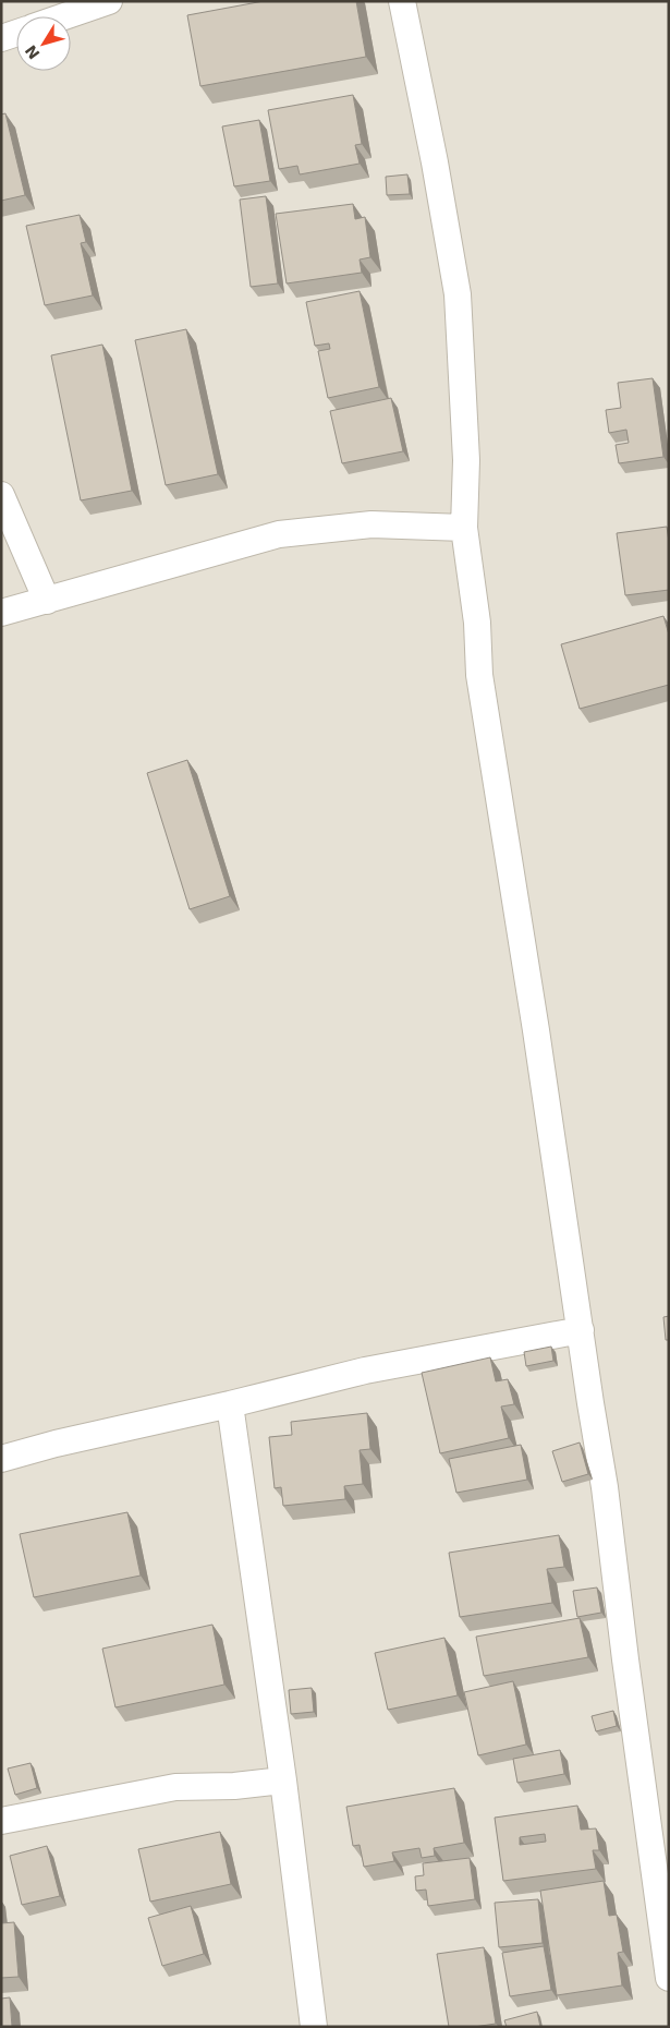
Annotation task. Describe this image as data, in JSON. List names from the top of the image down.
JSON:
{
  "north": "bottom left"
}
